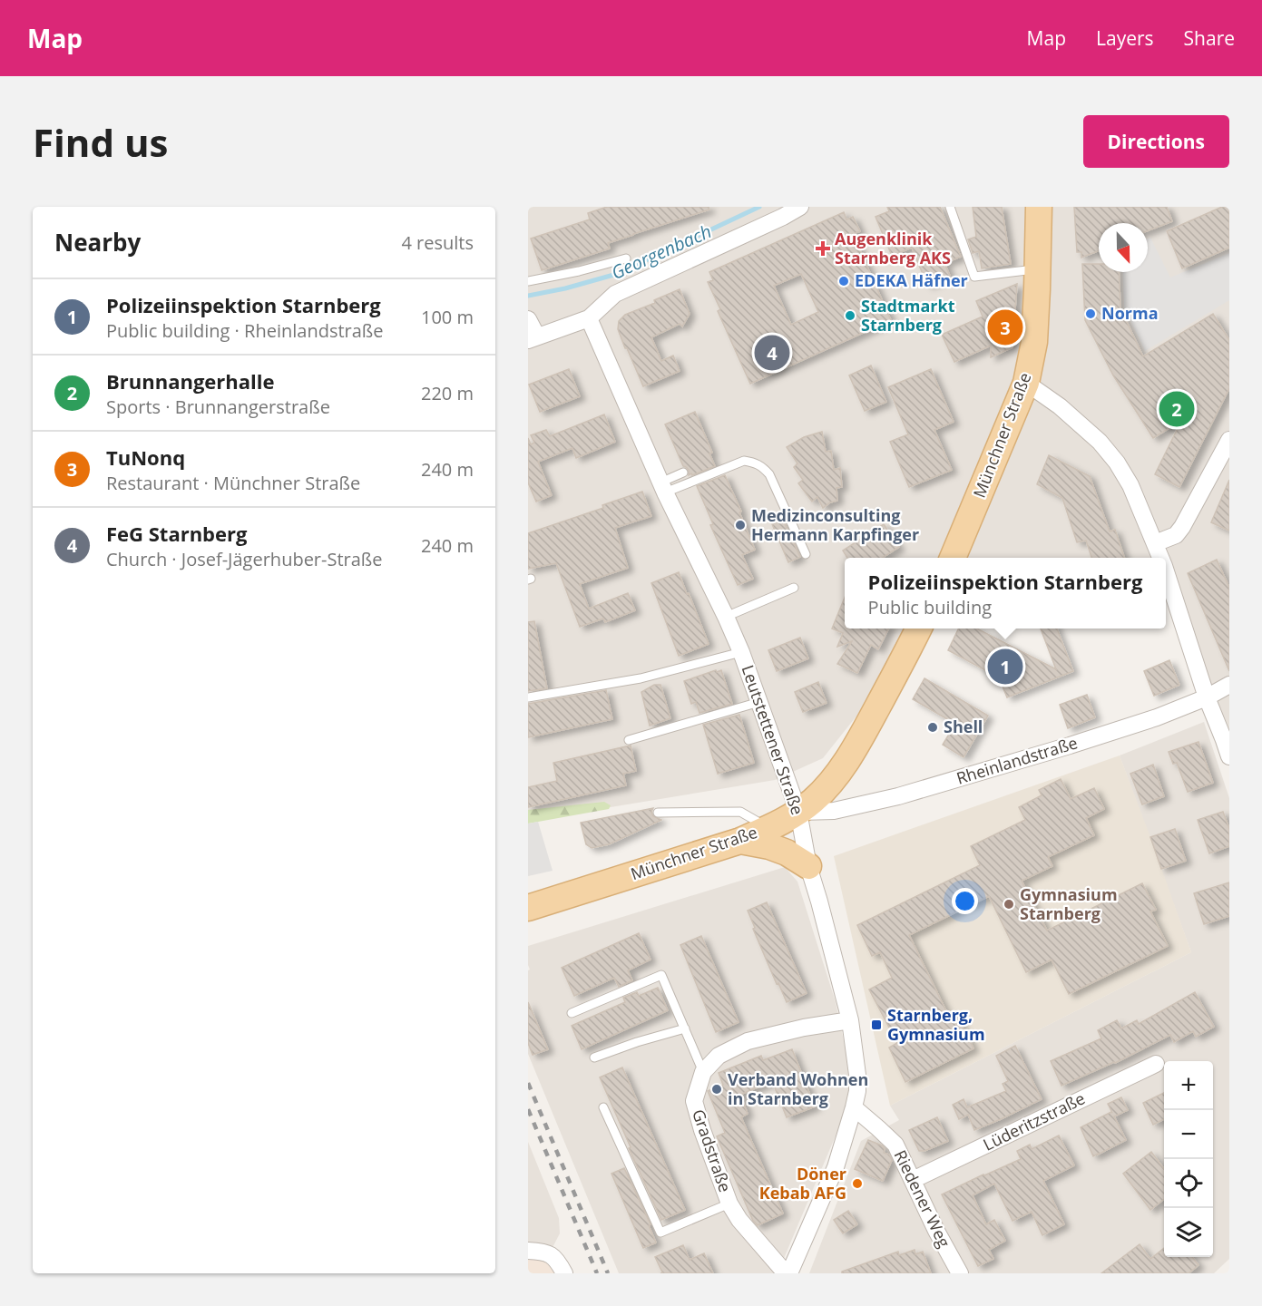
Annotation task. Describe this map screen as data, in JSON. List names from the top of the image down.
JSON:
{
  "streets": {
    "main road": ["Münchner Straße"],
    "street": [
      "Leutstettener Straße",
      "Rheinlandstraße",
      "Lüderitzstraße",
      "Gradstraße",
      "Riedener Weg"
    ]
  },
  "crossings": [
    ["Münchner Straße", "Leutstettener Straße"],
    ["Münchner Straße", "Rheinlandstraße"],
    ["Leutstettener Straße", "Rheinlandstraße"],
    ["Leutstettener Straße", "Gradstraße"],
    ["Leutstettener Straße", "Riedener Weg"],
    ["Lüderitzstraße", "Riedener Weg"]
  ],
  "water": ["Georgenbach"],
  "places": {
    "health": ["Augenklinik Starnberg AKS"],
    "other": [
      "EDEKA Häfner",
      "Norma",
      "Stadtmarkt Starnberg",
      "Medizinconsulting Hermann Karpfinger",
      "Shell",
      "Gymnasium Starnberg",
      "Verband Wohnen in Starnberg",
      "Döner Kebab AFG"
    ],
    "transit": ["Starnberg, Gymnasium"]
  },
  "north": "bottom",
  "page": {
    "header": "Map",
    "nav": ["Map", "Layers", "Share"],
    "buttons": "Directions",
    "title": "Find us",
    "heading": ["Nearby", "4 results"],
    "list": [
      {
        "mark": "1",
        "name": "Polizeiinspektion Starnberg",
        "note": "Public building · Rheinlandstraße",
        "value": "100 m"
      },
      {
        "mark": "2",
        "name": "Brunnangerhalle",
        "note": "Sports · Brunnangerstraße",
        "value": "220 m"
      },
      {
        "mark": "3",
        "name": "TuNonq",
        "note": "Restaurant · Münchner Straße",
        "value": "240 m"
      },
      {
        "mark": "4",
        "name": "FeG Starnberg",
        "note": "Church · Josef-Jägerhuber-Straße",
        "value": "240 m"
      }
    ],
    "pins": [
      "3",
      "4",
      "2",
      "1"
    ],
    "popup": ["Polizeiinspektion Starnberg", "Public building"],
    "map_buttons": ["+", "−"]
  }
}
